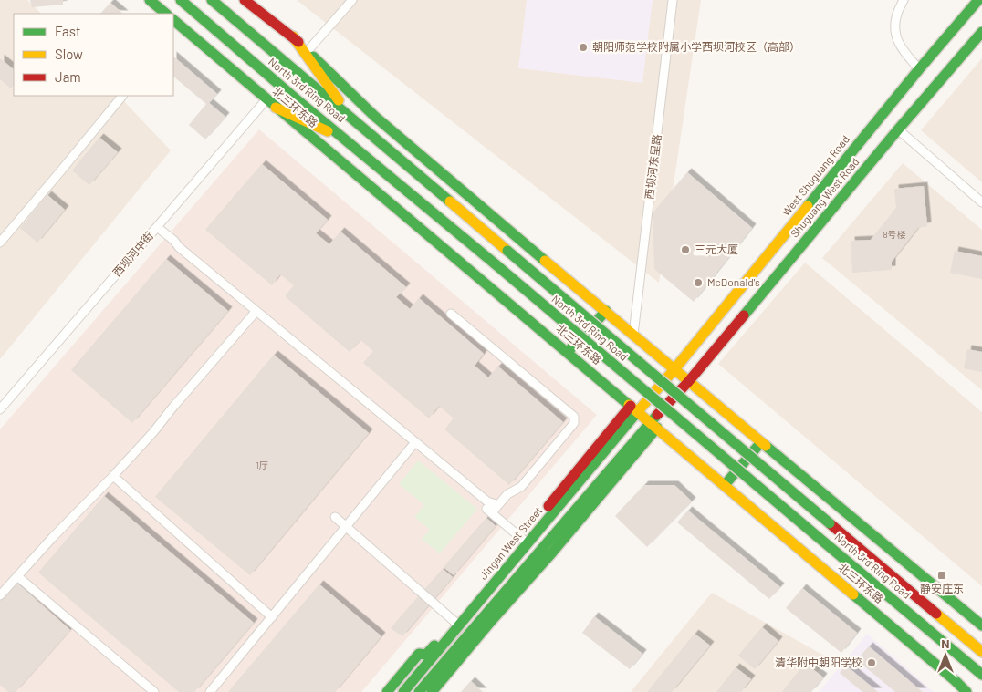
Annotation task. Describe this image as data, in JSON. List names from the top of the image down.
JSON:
{
  "streets": {
    "main road": [
      "North 3rd Ring Road",
      "北三环东路",
      "West Shuguang Road",
      "Shuguang West Road",
      "Jingan West Street"
    ],
    "street": ["西坝河东里路", "西坝河中街"]
  },
  "crossings": [
    ["北三环东路", "West Shuguang Road"],
    ["北三环东路", "Shuguang West Road"],
    ["北三环东路", "西坝河中街"],
    ["北三环东路", "Jingan West Street"],
    ["West Shuguang Road", "Jingan West Street"]
  ],
  "places": {
    "other": [
      "朝阳师范学校附属小学西坝河校区（高部）",
      "三元大厦",
      "McDonald's",
      "清华附中朝阳学校"
    ],
    "transit": ["静安庄东"]
  },
  "house_numbers": ["8号楼", "1厅"],
  "legend": ["Fast", "Slow", "Jam"],
  "north": "top"
}
